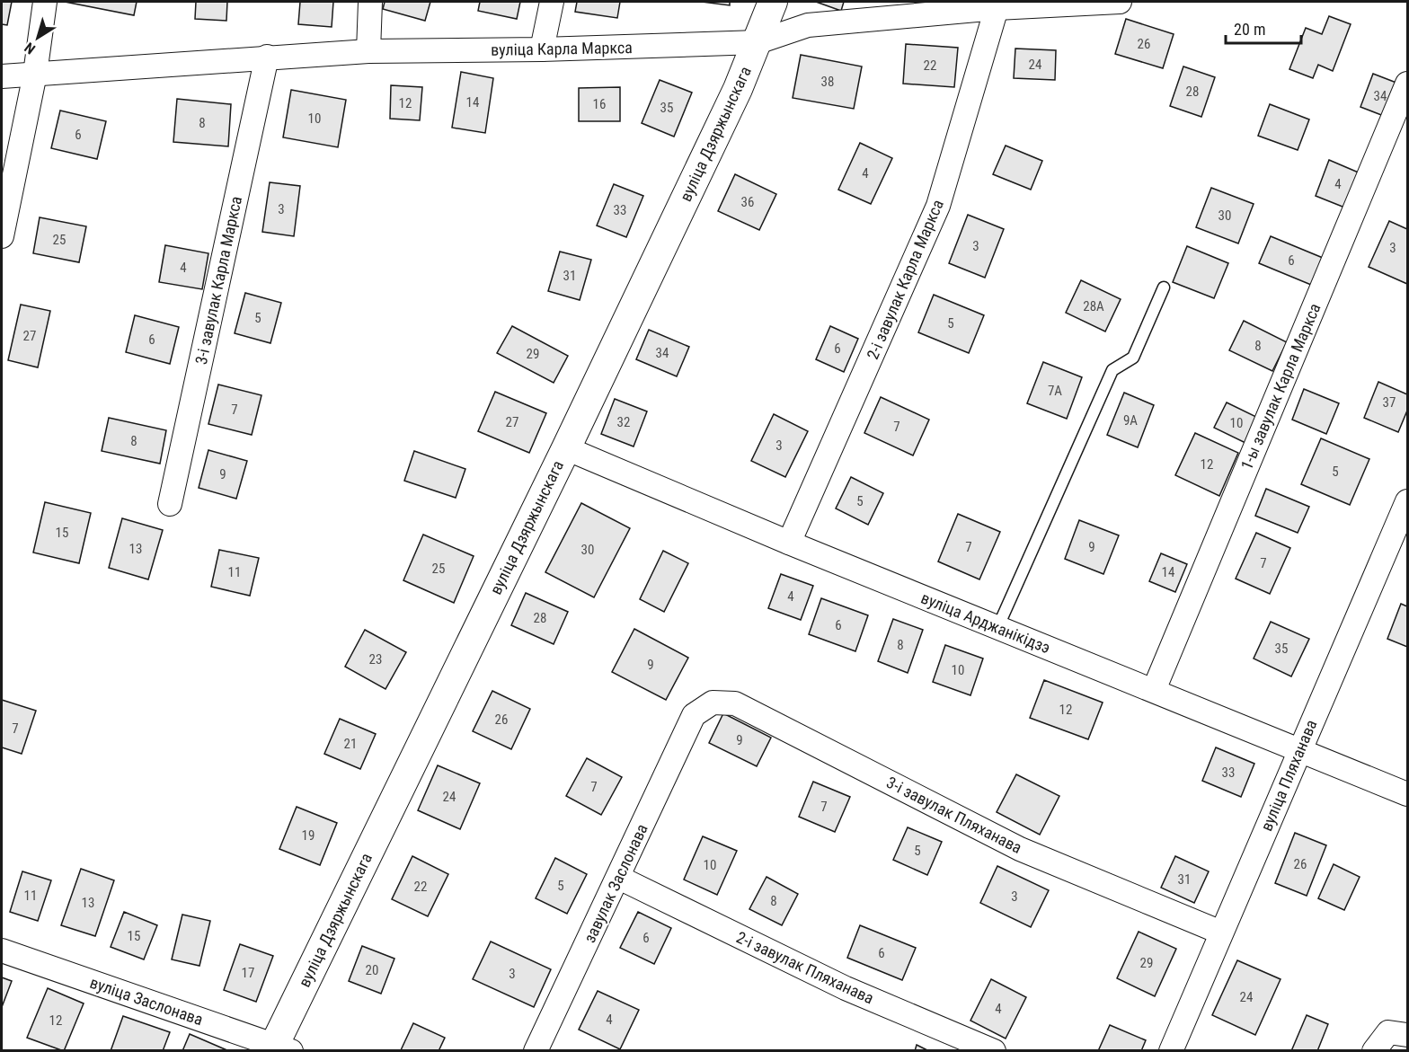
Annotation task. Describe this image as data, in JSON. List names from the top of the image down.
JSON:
{
  "streets": {
    "street": [
      "вуліца Карла Маркса",
      "вуліца Дзяржынскага",
      "2-і завулак Карла Маркса",
      "3-і завулак Карла Маркса",
      "1-ы завулак Карла Маркса",
      "вуліца Арджанікідзэ",
      "вуліца Пляханава",
      "3-і завулак Пляханава",
      "завулак Заслонава",
      "2-і завулак Пляханава",
      "вуліца Заслонава"
    ]
  },
  "crossings": [
    ["вуліца Карла Маркса", "вуліца Дзяржынскага"],
    ["вуліца Карла Маркса", "2-і завулак Карла Маркса"],
    ["вуліца Карла Маркса", "3-і завулак Карла Маркса"],
    ["вуліца Дзяржынскага", "вуліца Арджанікідзэ"],
    ["вуліца Дзяржынскага", "вуліца Заслонава"],
    ["2-і завулак Карла Маркса", "вуліца Арджанікідзэ"],
    ["1-ы завулак Карла Маркса", "вуліца Арджанікідзэ"],
    ["вуліца Арджанікідзэ", "вуліца Пляханава"],
    ["вуліца Пляханава", "3-і завулак Пляханава"],
    ["3-і завулак Пляханава", "завулак Заслонава"],
    ["завулак Заслонава", "2-і завулак Пляханава"]
  ],
  "house_numbers": [
    "26",
    "24",
    "22",
    "38",
    "28",
    "34",
    "14",
    "12",
    "16",
    "35",
    "10",
    "8",
    "6",
    "4",
    "4",
    "36",
    "3",
    "33",
    "30",
    "25",
    "3",
    "3",
    "6",
    "4",
    "31",
    "28А",
    "5",
    "5",
    "27",
    "6",
    "8",
    "6",
    "34",
    "29",
    "7А",
    "37",
    "7",
    "9А",
    "27",
    "32",
    "10",
    "7",
    "8",
    "3",
    "12",
    "5",
    "9",
    "5",
    "15",
    "7",
    "9",
    "13",
    "30",
    "7",
    "25",
    "11",
    "14",
    "4",
    "28",
    "6",
    "8",
    "35",
    "23",
    "9",
    "10",
    "12",
    "26",
    "7",
    "9",
    "21",
    "33",
    "7",
    "24",
    "7",
    "19",
    "5",
    "26",
    "10",
    "31",
    "5",
    "22",
    "11",
    "3",
    "8",
    "13",
    "15",
    "6",
    "6",
    "29",
    "20",
    "17",
    "3",
    "24",
    "4",
    "4",
    "12"
  ],
  "scale_bar": "20 m",
  "north": "bottom left"
}
